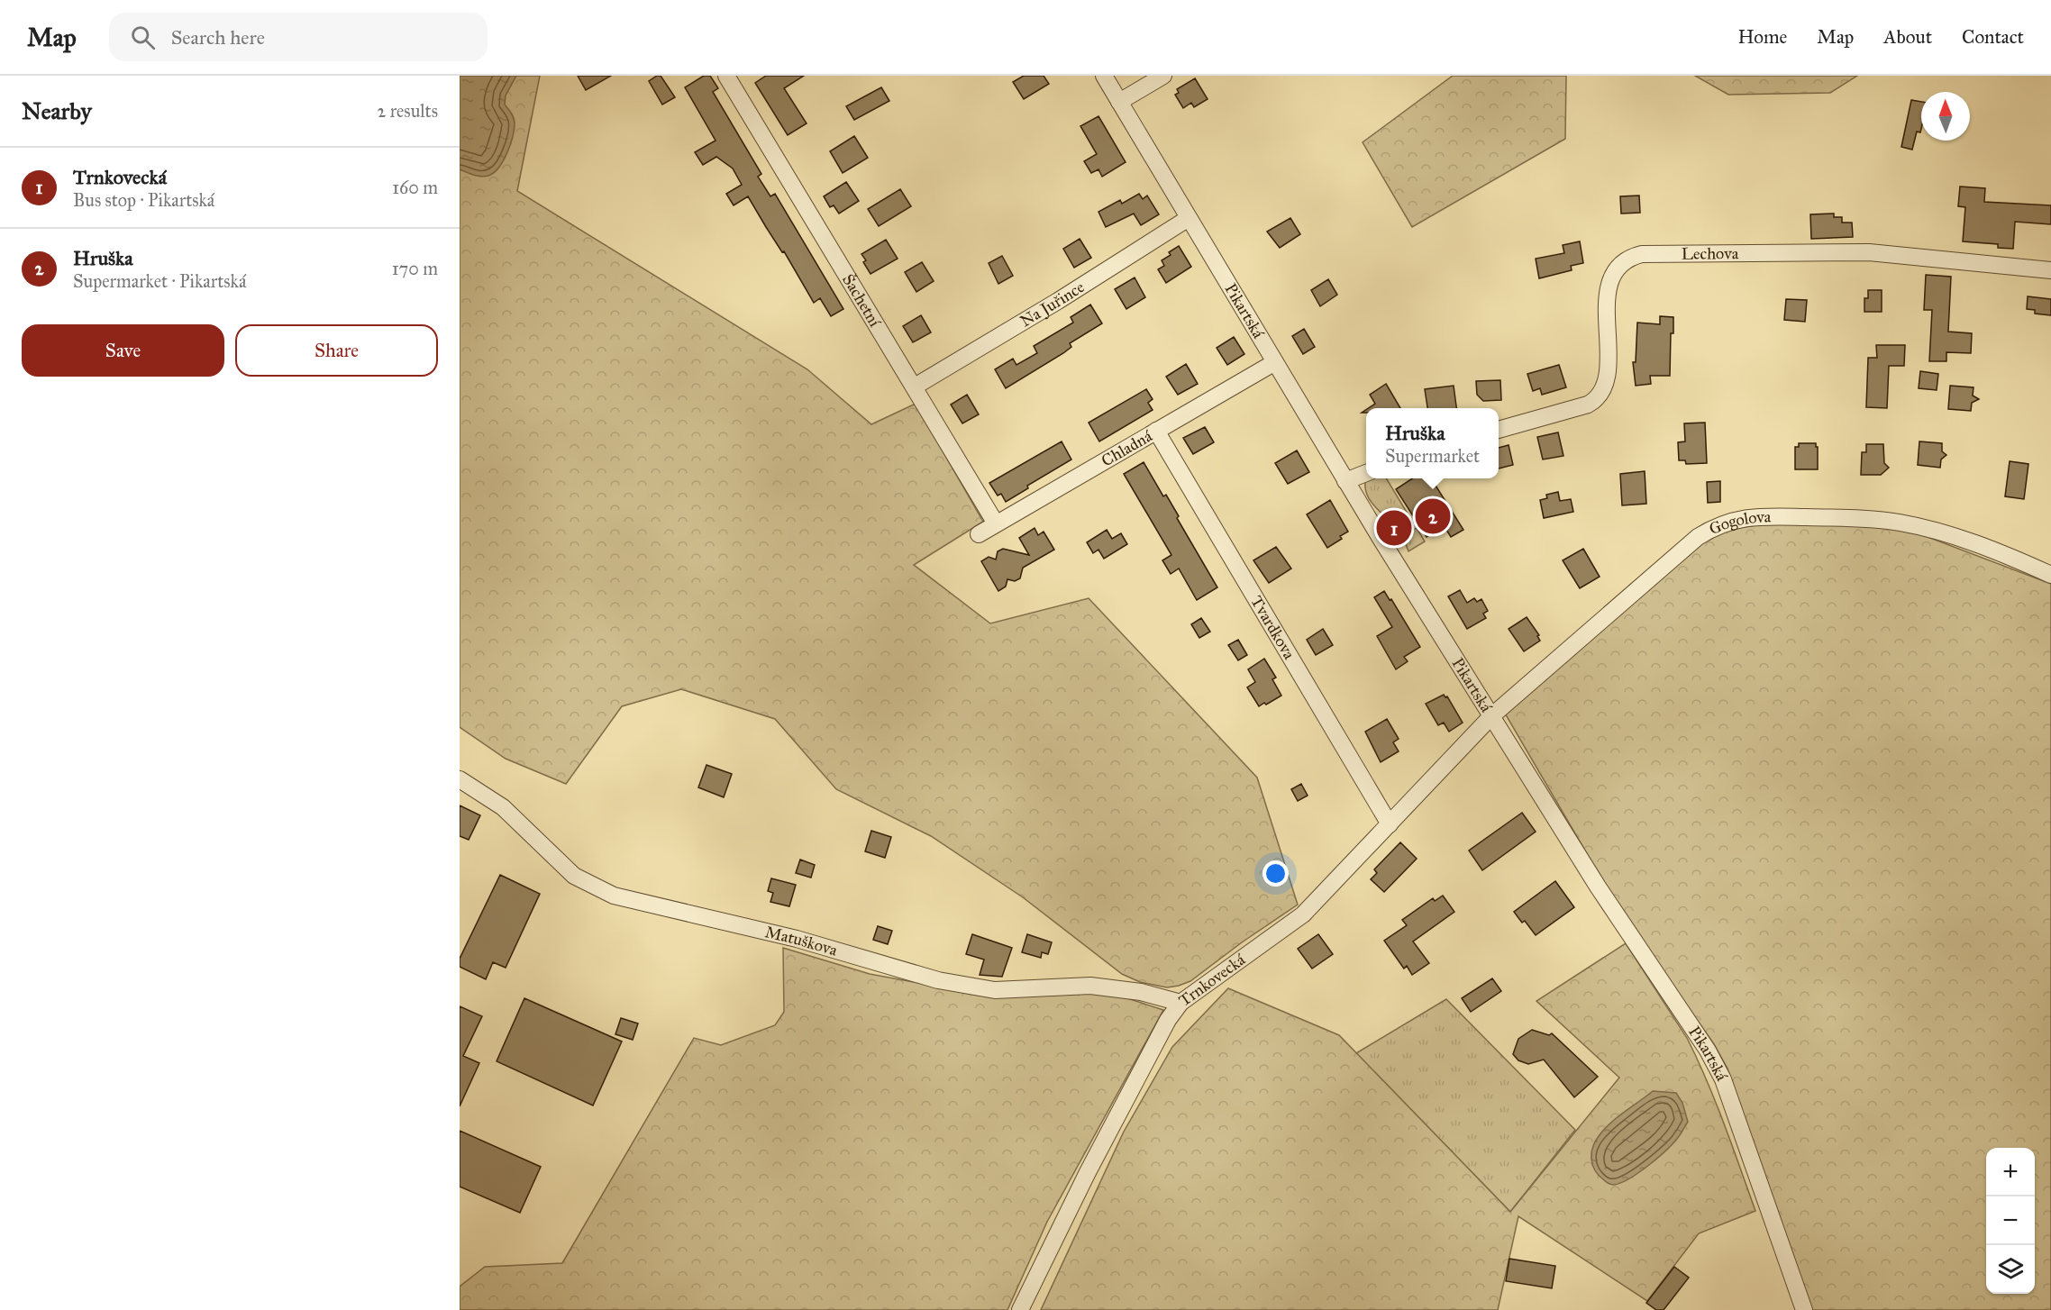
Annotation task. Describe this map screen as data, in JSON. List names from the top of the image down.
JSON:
{
  "streets": {
    "street": [
      "Lechova",
      "Šachetní",
      "Na Juřince",
      "Pikartská",
      "Chladná",
      "Gogolova",
      "Tvardkova",
      "Matuškova",
      "Trnkovecká"
    ]
  },
  "crossings": [
    ["Šachetní", "Na Juřince"],
    ["Šachetní", "Chladná"],
    ["Na Juřince", "Pikartská"],
    ["Pikartská", "Chladná"],
    ["Pikartská", "Gogolova"],
    ["Pikartská", "Trnkovecká"],
    ["Chladná", "Tvardkova"],
    ["Gogolova", "Trnkovecká"],
    ["Tvardkova", "Trnkovecká"],
    ["Matuškova", "Trnkovecká"]
  ],
  "north": "top",
  "page": {
    "header": "Map",
    "search": "Search here",
    "nav": [
      "Home",
      "Map",
      "About",
      "Contact"
    ],
    "heading": ["Nearby", "2 results"],
    "list": [
      {
        "mark": "1",
        "name": "Trnkovecká",
        "note": "Bus stop · Pikartská",
        "value": "160 m"
      },
      {
        "mark": "2",
        "name": "Hruška",
        "note": "Supermarket · Pikartská",
        "value": "170 m"
      }
    ],
    "buttons": ["Save", "Share"],
    "popup": ["Hruška", "Supermarket"],
    "pins": ["2", "1"],
    "map_buttons": ["+", "−"]
  }
}
